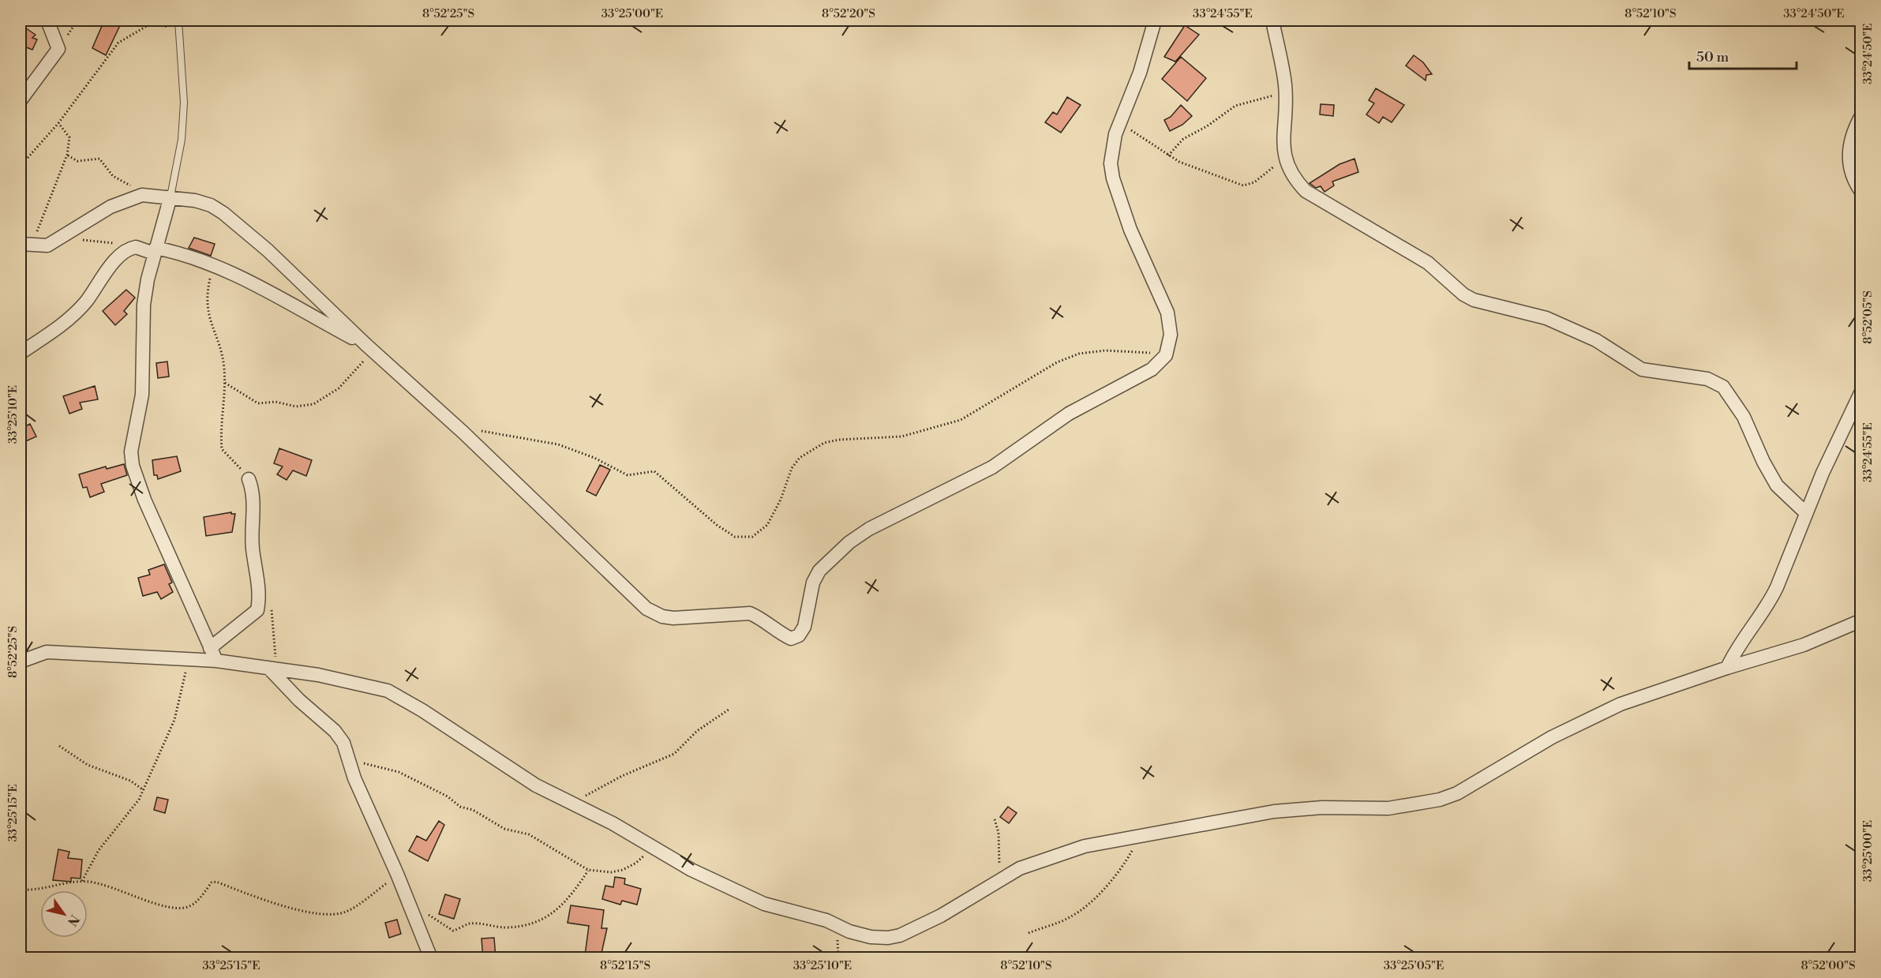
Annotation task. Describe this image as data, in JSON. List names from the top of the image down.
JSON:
{
  "scale_bar": "50 m",
  "north": "bottom right",
  "coordinates": [
    "8°52'25\"S",
    "33°25'00\"E",
    "8°52'20\"S",
    "33°24'55\"E",
    "8°52'10\"S",
    "33°24'50\"E",
    "8°52'05\"S",
    "33°25'10\"E",
    "33°25'15\"E",
    "8°52'15\"S",
    "33°25'05\"E",
    "8°52'00\"S"
  ]
}
